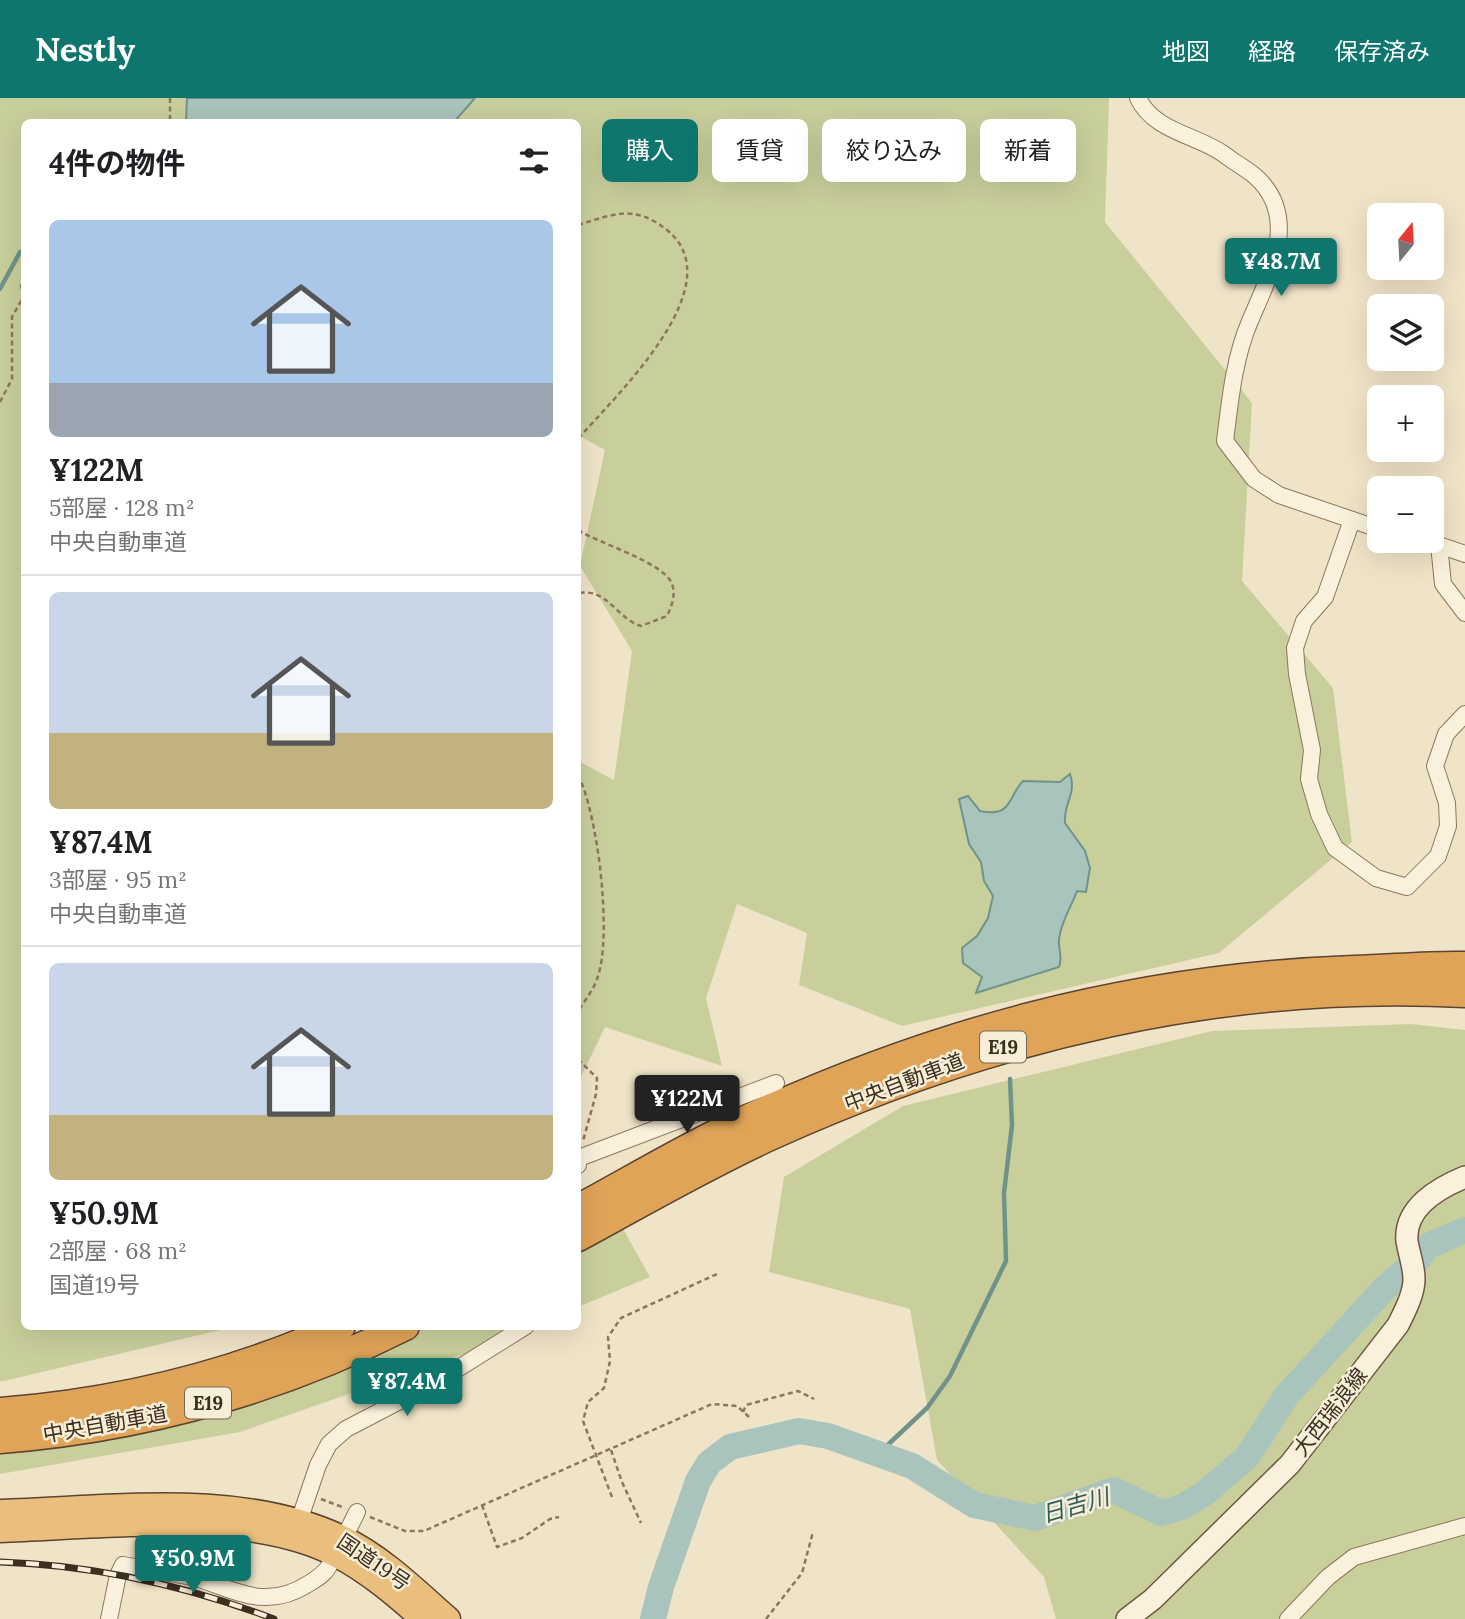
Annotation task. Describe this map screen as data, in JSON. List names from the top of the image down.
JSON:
{
  "streets": {
    "highway": ["E19", "中央自動車道", "国道19号"],
    "main road": ["大西瑞浪線"]
  },
  "water": ["日吉川"],
  "north": "top",
  "page": {
    "header": "Nestly",
    "nav": ["地図", "経路", "保存済み"],
    "chip": [
      "購入",
      "賃貸",
      "絞り込み",
      "新着"
    ],
    "heading": "4件の物件",
    "map_buttons": ["+", "−"],
    "list": [
      {
        "name": "¥122M",
        "note": "5部屋 · 128 m² · 中央自動車道"
      },
      {
        "name": "¥87.4M",
        "note": "3部屋 · 95 m² · 中央自動車道"
      },
      {
        "name": "¥50.9M",
        "note": "2部屋 · 68 m² · 国道19号"
      }
    ],
    "price": [
      "¥48.7M",
      "¥122M",
      "¥87.4M",
      "¥50.9M"
    ]
  }
}
